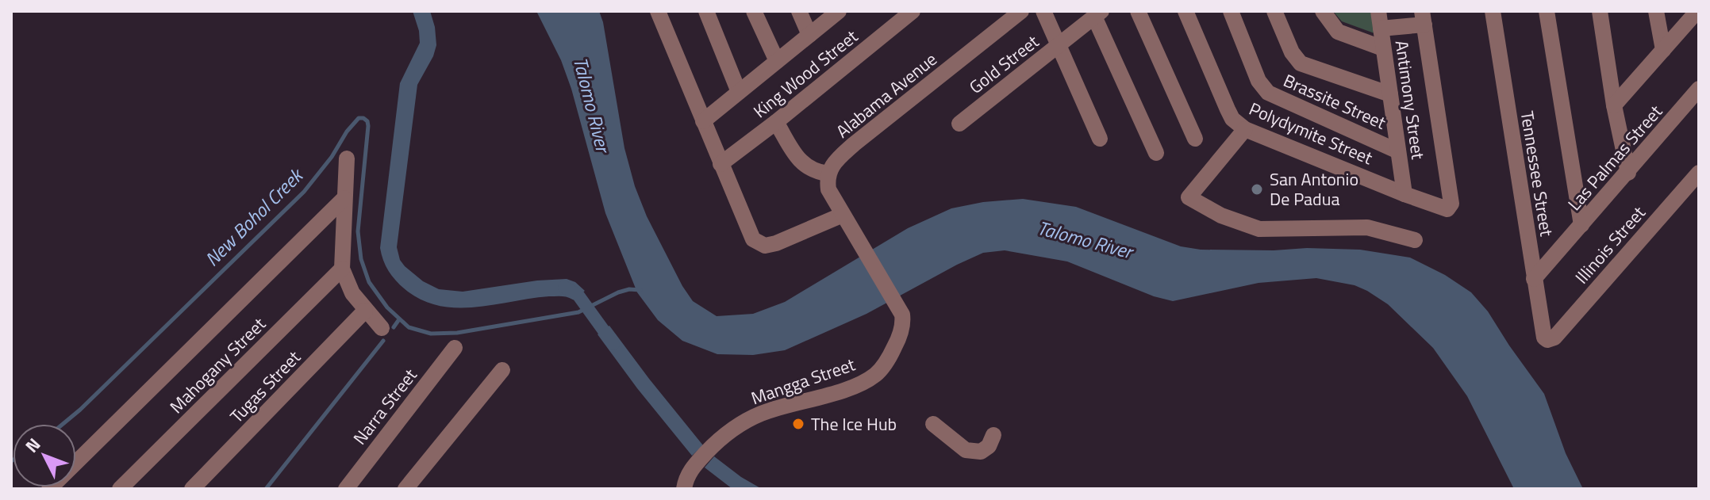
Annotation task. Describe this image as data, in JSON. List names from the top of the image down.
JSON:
{
  "streets": {
    "street": [
      "Gold Street",
      "King Wood Street",
      "Alabama Avenue",
      "Antimony Street",
      "Brassite Street",
      "Polydymite Street",
      "Las Palmas Street",
      "Tennessee Street",
      "Illinois Street",
      "Mahogany Street",
      "Mangga Street",
      "Tugas Street",
      "Narra Street"
    ]
  },
  "crossings": [
    ["Antimony Street", "Brassite Street"],
    ["Antimony Street", "Polydymite Street"],
    ["Las Palmas Street", "Tennessee Street"],
    ["Tennessee Street", "Illinois Street"]
  ],
  "water": ["Talomo River", "New Bohol Creek"],
  "places": ["San Antonio De Padua", "The Ice Hub"],
  "north": "top left"
}
